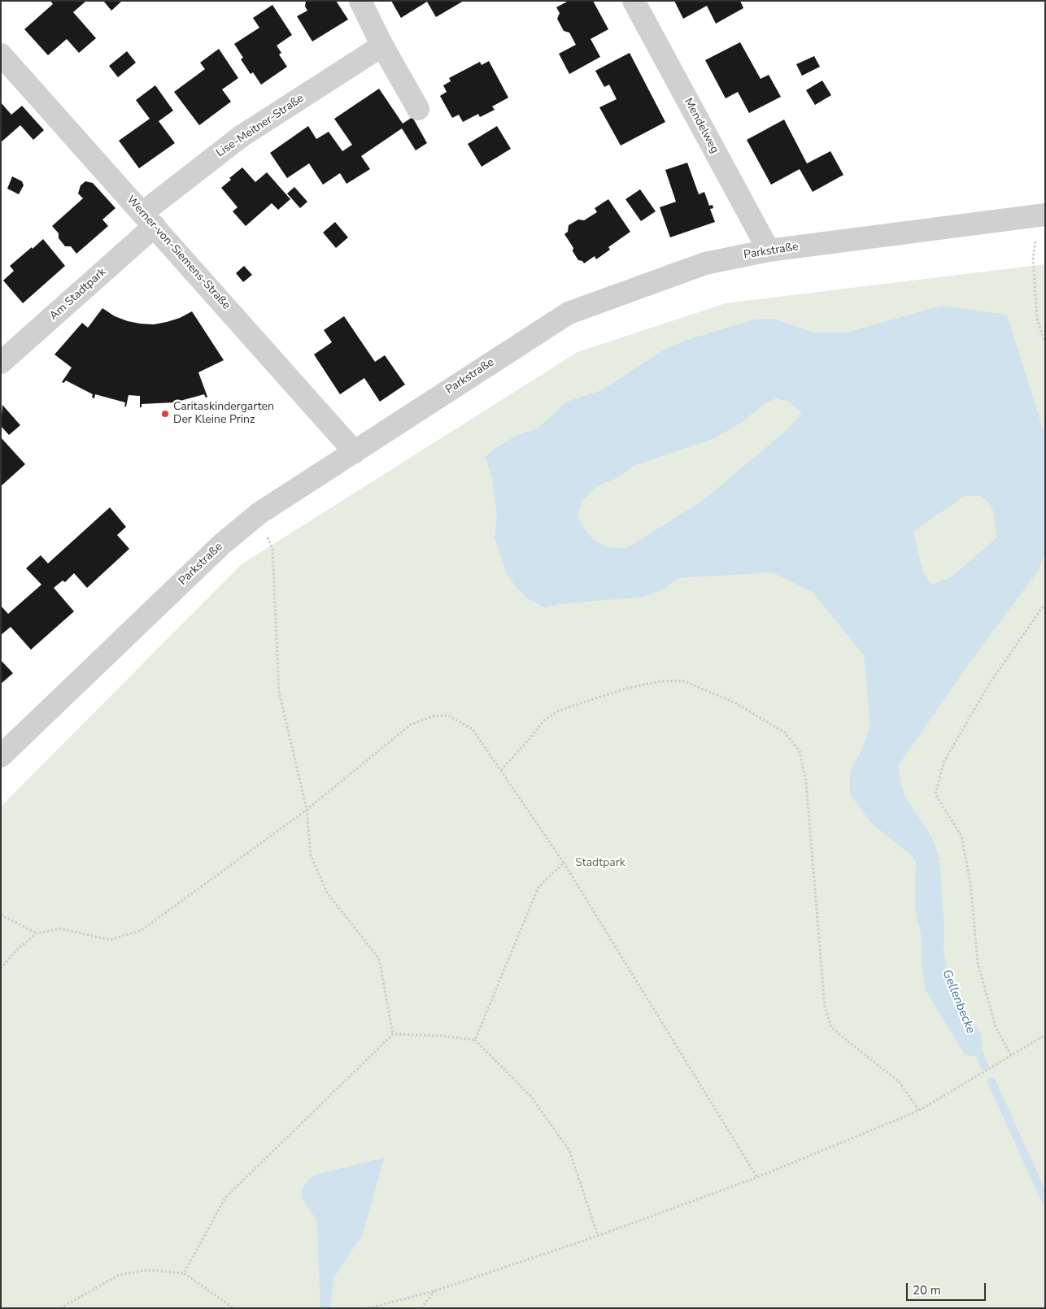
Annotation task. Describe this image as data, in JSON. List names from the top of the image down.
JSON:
{
  "streets": {
    "street": [
      "Lise-Meitner-Straße",
      "Mendelweg",
      "Parkstraße",
      "Werner-von-Siemens-Straße",
      "Am Stadtpark"
    ]
  },
  "crossings": [
    ["Lise-Meitner-Straße", "Werner-von-Siemens-Straße"],
    ["Lise-Meitner-Straße", "Am Stadtpark"],
    ["Mendelweg", "Parkstraße"],
    ["Parkstraße", "Werner-von-Siemens-Straße"],
    ["Werner-von-Siemens-Straße", "Am Stadtpark"]
  ],
  "water": ["Gellenbecke"],
  "parks": ["Stadtpark"],
  "places": ["Caritaskindergarten Der Kleine Prinz"],
  "scale_bar": "20 m"
}
